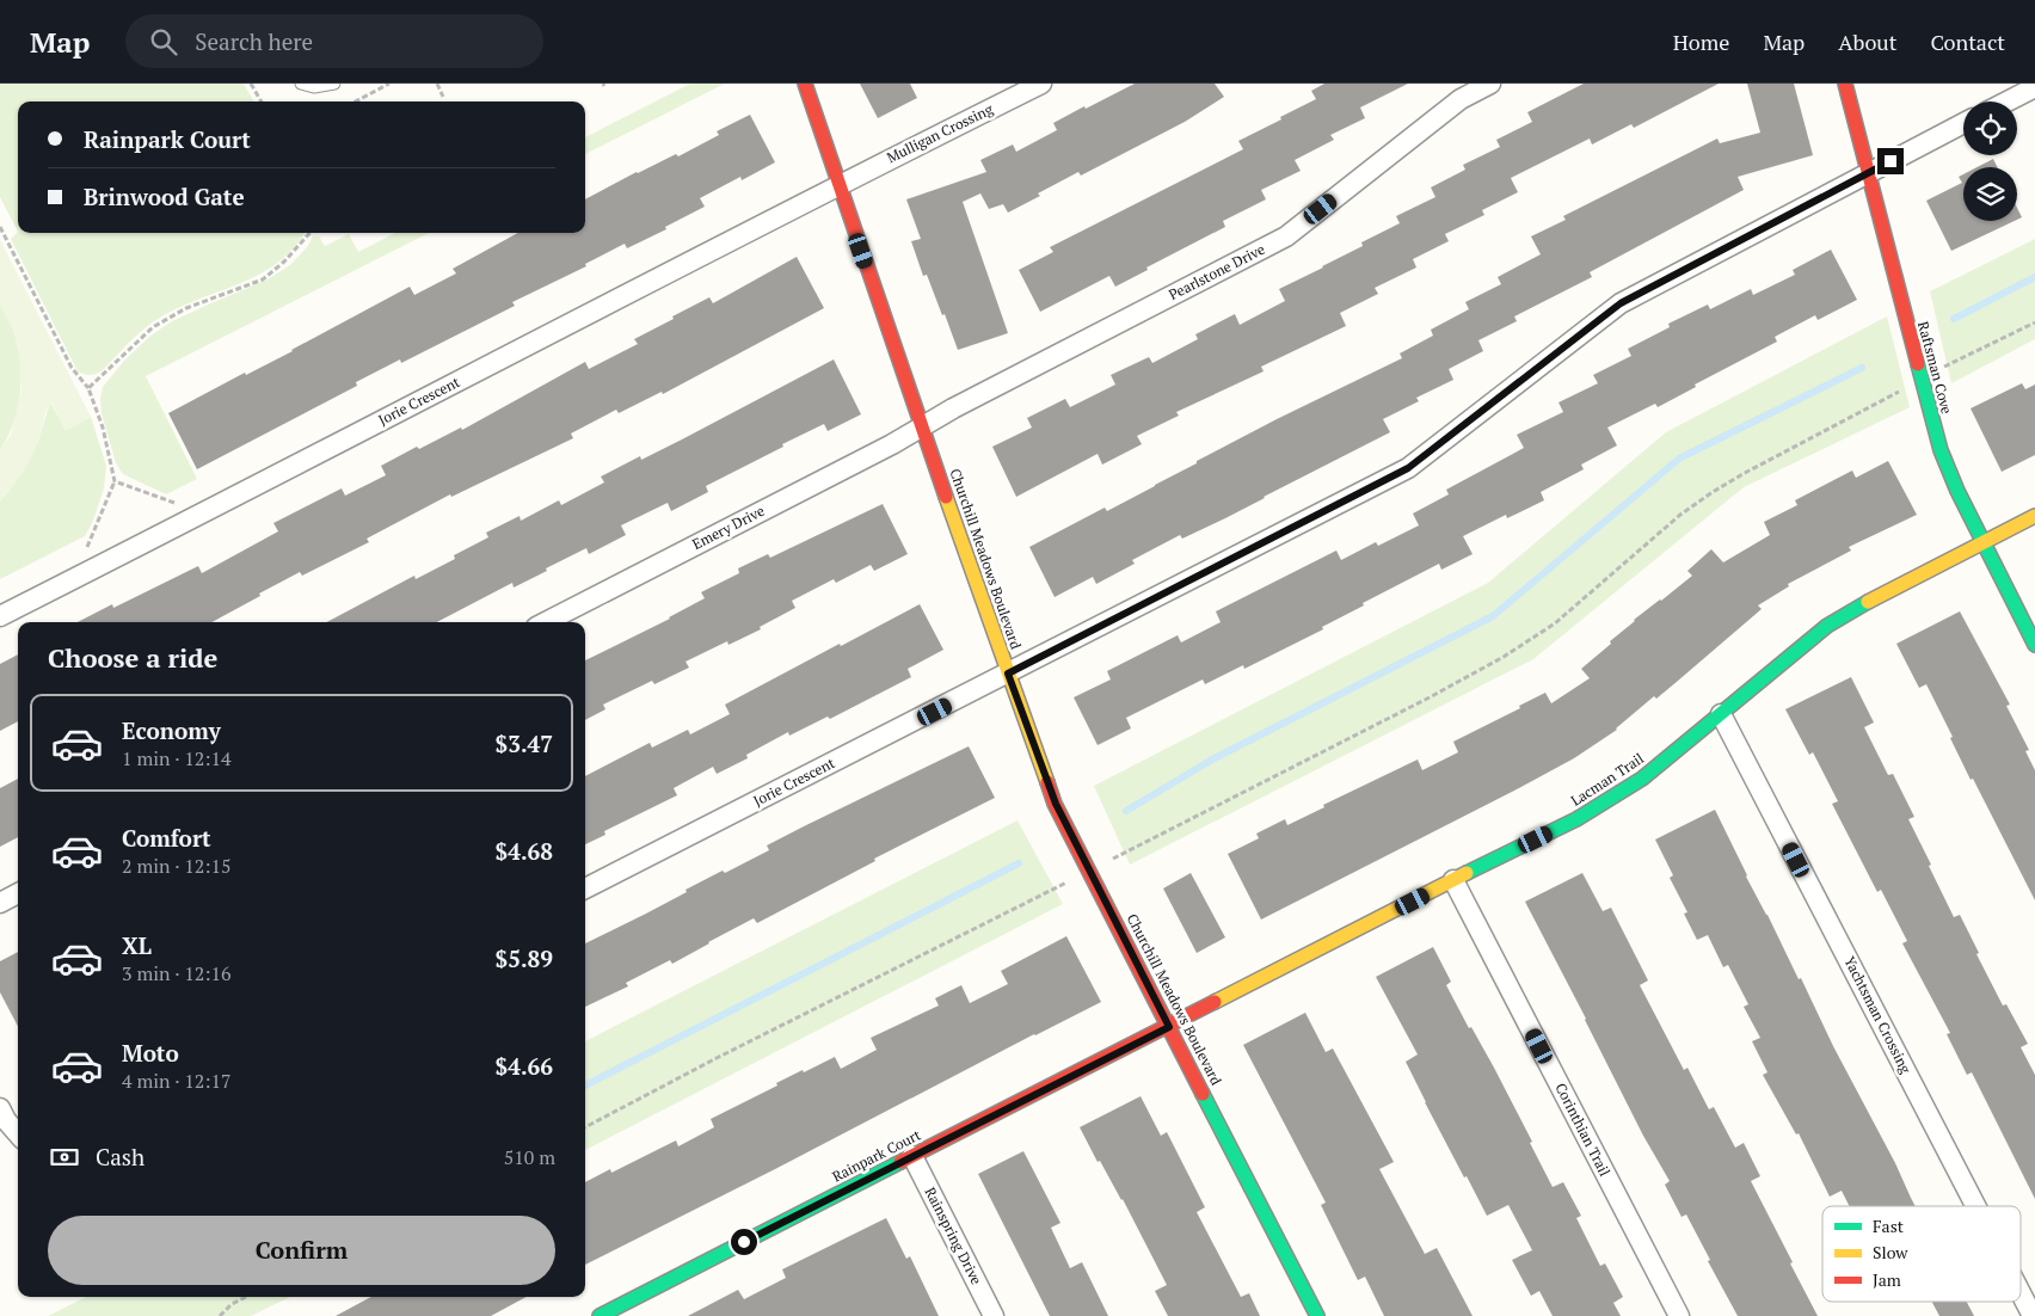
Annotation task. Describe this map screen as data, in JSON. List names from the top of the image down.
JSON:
{
  "streets": {
    "street": [
      "Mulligan Crossing",
      "Pearlstone Drive",
      "Raftsman Cove",
      "Jorie Crescent",
      "Emery Drive",
      "Churchill Meadows Boulevard",
      "Lacman Trail",
      "Yachtsman Crossing",
      "Corinthian Trail",
      "Rainpark Court",
      "Rainspring Drive"
    ]
  },
  "crossings": [
    ["Mulligan Crossing", "Jorie Crescent"],
    ["Mulligan Crossing", "Churchill Meadows Boulevard"],
    ["Pearlstone Drive", "Emery Drive"],
    ["Pearlstone Drive", "Churchill Meadows Boulevard"],
    ["Raftsman Cove", "Jorie Crescent"],
    ["Raftsman Cove", "Lacman Trail"],
    ["Jorie Crescent", "Churchill Meadows Boulevard"],
    ["Emery Drive", "Churchill Meadows Boulevard"],
    ["Churchill Meadows Boulevard", "Lacman Trail"],
    ["Churchill Meadows Boulevard", "Rainpark Court"],
    ["Lacman Trail", "Yachtsman Crossing"],
    ["Lacman Trail", "Corinthian Trail"],
    ["Lacman Trail", "Rainpark Court"],
    ["Rainpark Court", "Rainspring Drive"]
  ],
  "legend": ["Fast", "Slow", "Jam"],
  "page": {
    "header": "Map",
    "search": "Search here",
    "nav": [
      "Home",
      "Map",
      "About",
      "Contact"
    ],
    "banner": ["Rainpark Court", "Brinwood Gate"],
    "heading": "Choose a ride",
    "list": [
      {
        "name": "Economy",
        "note": "1 min · 12:14",
        "value": "$3.47"
      },
      {
        "name": "Comfort",
        "note": "2 min · 12:15",
        "value": "$4.68"
      },
      {
        "name": "XL",
        "note": "3 min · 12:16",
        "value": "$5.89"
      },
      {
        "name": "Moto",
        "note": "4 min · 12:17",
        "value": "$4.66"
      }
    ],
    "pay": ["Cash", "510 m"],
    "buttons": "Confirm"
  }
}
